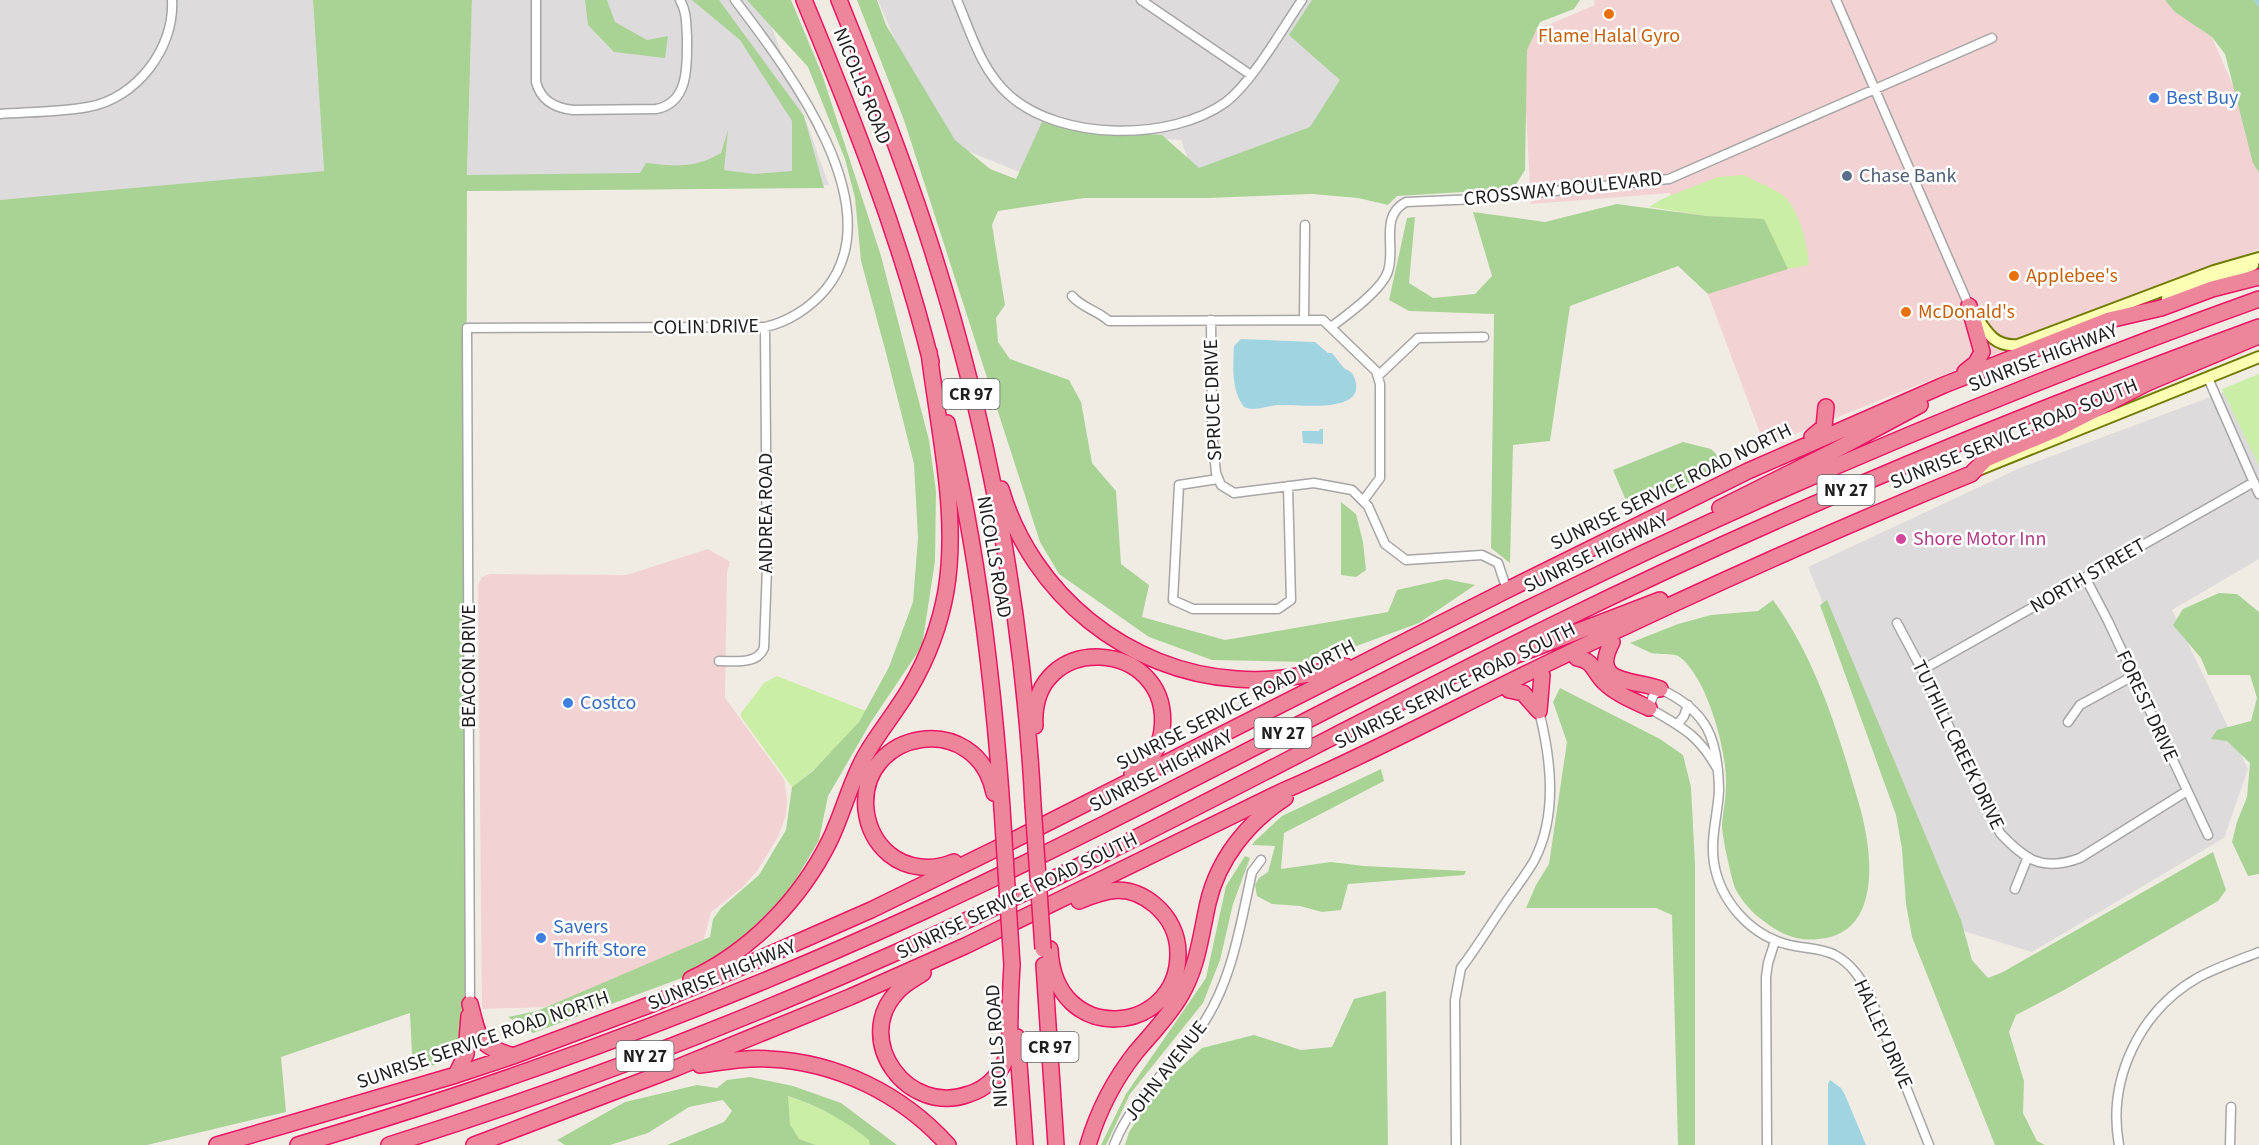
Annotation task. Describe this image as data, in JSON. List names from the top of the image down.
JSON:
{
  "streets": {
    "highway": [
      "NICOLLS ROAD",
      "SUNRISE HIGHWAY",
      "CR 97",
      "SUNRISE SERVICE ROAD SOUTH",
      "SUNRISE SERVICE ROAD NORTH",
      "NY 27"
    ],
    "street": [
      "CROSSWAY BOULEVARD",
      "COLIN DRIVE",
      "SPRUCE DRIVE",
      "ANDREA ROAD",
      "NORTH STREET",
      "BEACON DRIVE",
      "FOREST DRIVE",
      "TUTHILL CREEK DRIVE",
      "HALLEY DRIVE",
      "JOHN AVENUE"
    ]
  },
  "crossings": [
    ["NICOLLS ROAD", "CR 97"],
    ["NICOLLS ROAD", "SUNRISE SERVICE ROAD NORTH"],
    ["CROSSWAY BOULEVARD", "SPRUCE DRIVE"],
    ["COLIN DRIVE", "ANDREA ROAD"],
    ["COLIN DRIVE", "BEACON DRIVE"],
    ["NORTH STREET", "FOREST DRIVE"],
    ["NORTH STREET", "TUTHILL CREEK DRIVE"]
  ],
  "places": [
    "Flame Halal Gyro",
    "Best Buy",
    "Chase Bank",
    "Applebee's",
    "McDonald's",
    "Shore Motor Inn",
    "Costco",
    "Savers Thrift Store"
  ]
}
